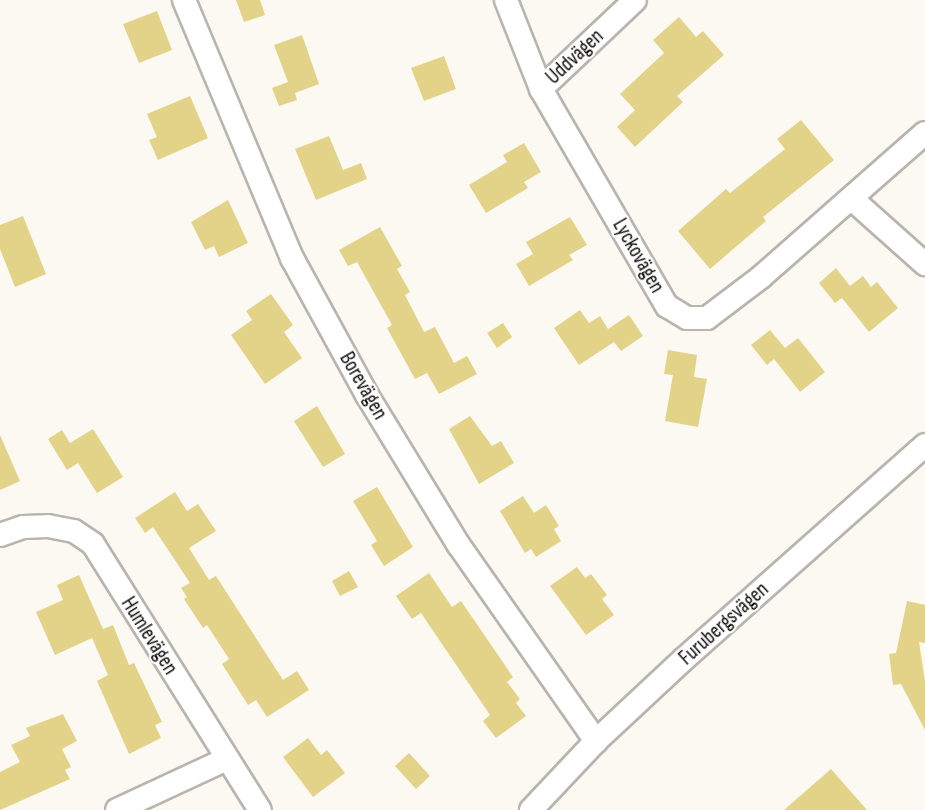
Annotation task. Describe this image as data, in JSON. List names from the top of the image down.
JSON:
{
  "streets": {
    "street": [
      "Uddvägen",
      "Lyckovägen",
      "Borevägen",
      "Furubergsvägen",
      "Humlevägen"
    ]
  },
  "crossings": [
    ["Uddvägen", "Lyckovägen"],
    ["Borevägen", "Furubergsvägen"]
  ]
}
